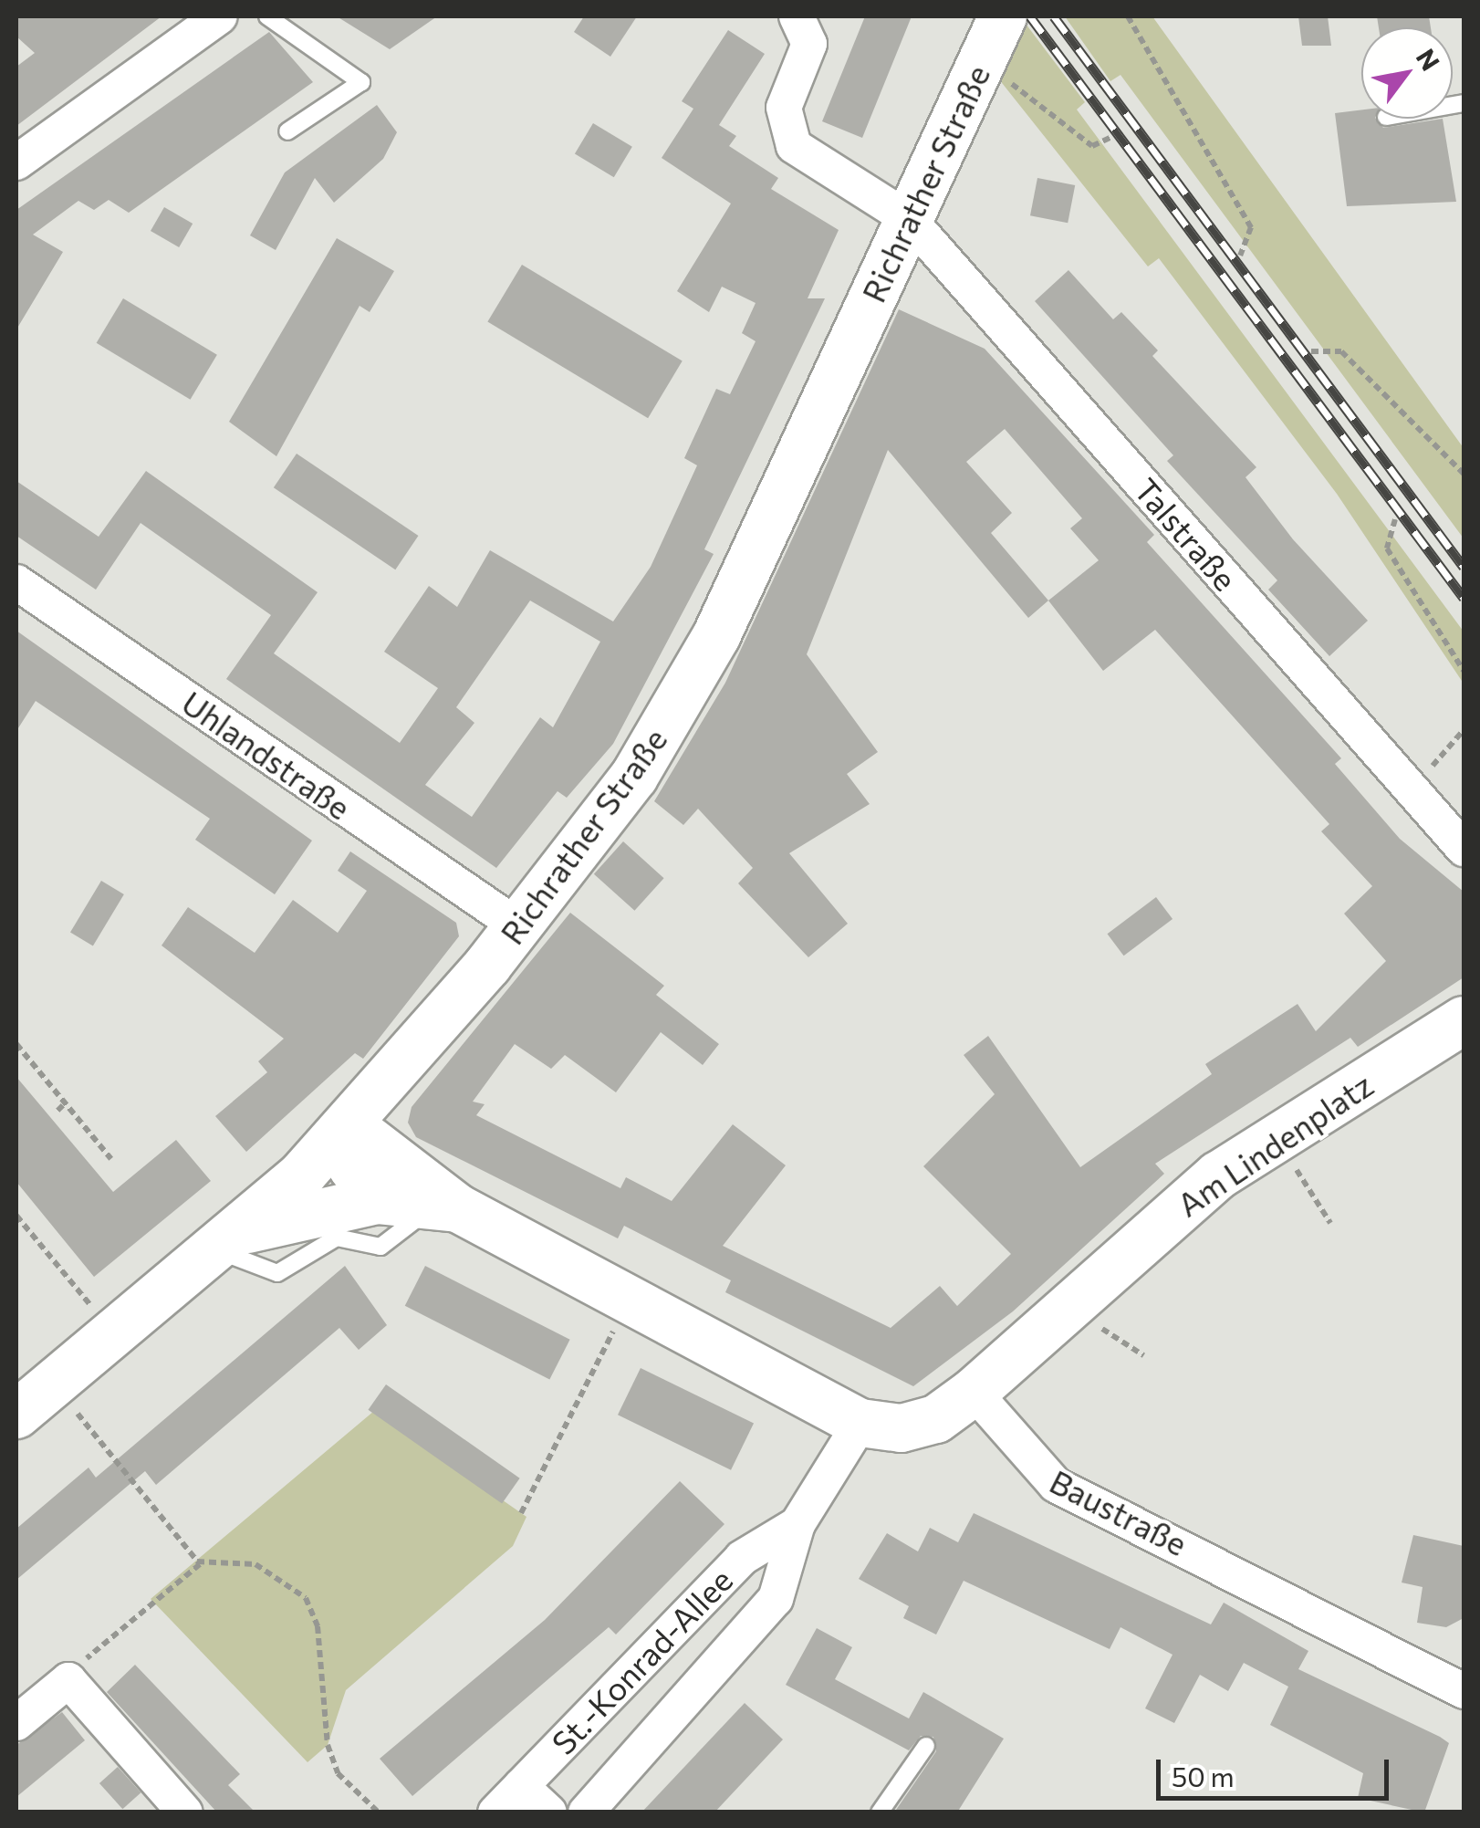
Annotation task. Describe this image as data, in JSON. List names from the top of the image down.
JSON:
{
  "streets": {
    "main road": ["Richrather Straße", "Am Lindenplatz"],
    "street": [
      "Talstraße",
      "Uhlandstraße",
      "Baustraße",
      "St.-Konrad-Allee"
    ]
  },
  "crossings": [
    ["Richrather Straße", "Talstraße"],
    ["Richrather Straße", "Uhlandstraße"],
    ["Am Lindenplatz", "Baustraße"]
  ],
  "scale_bar": "50 m",
  "north": "top right"
}
